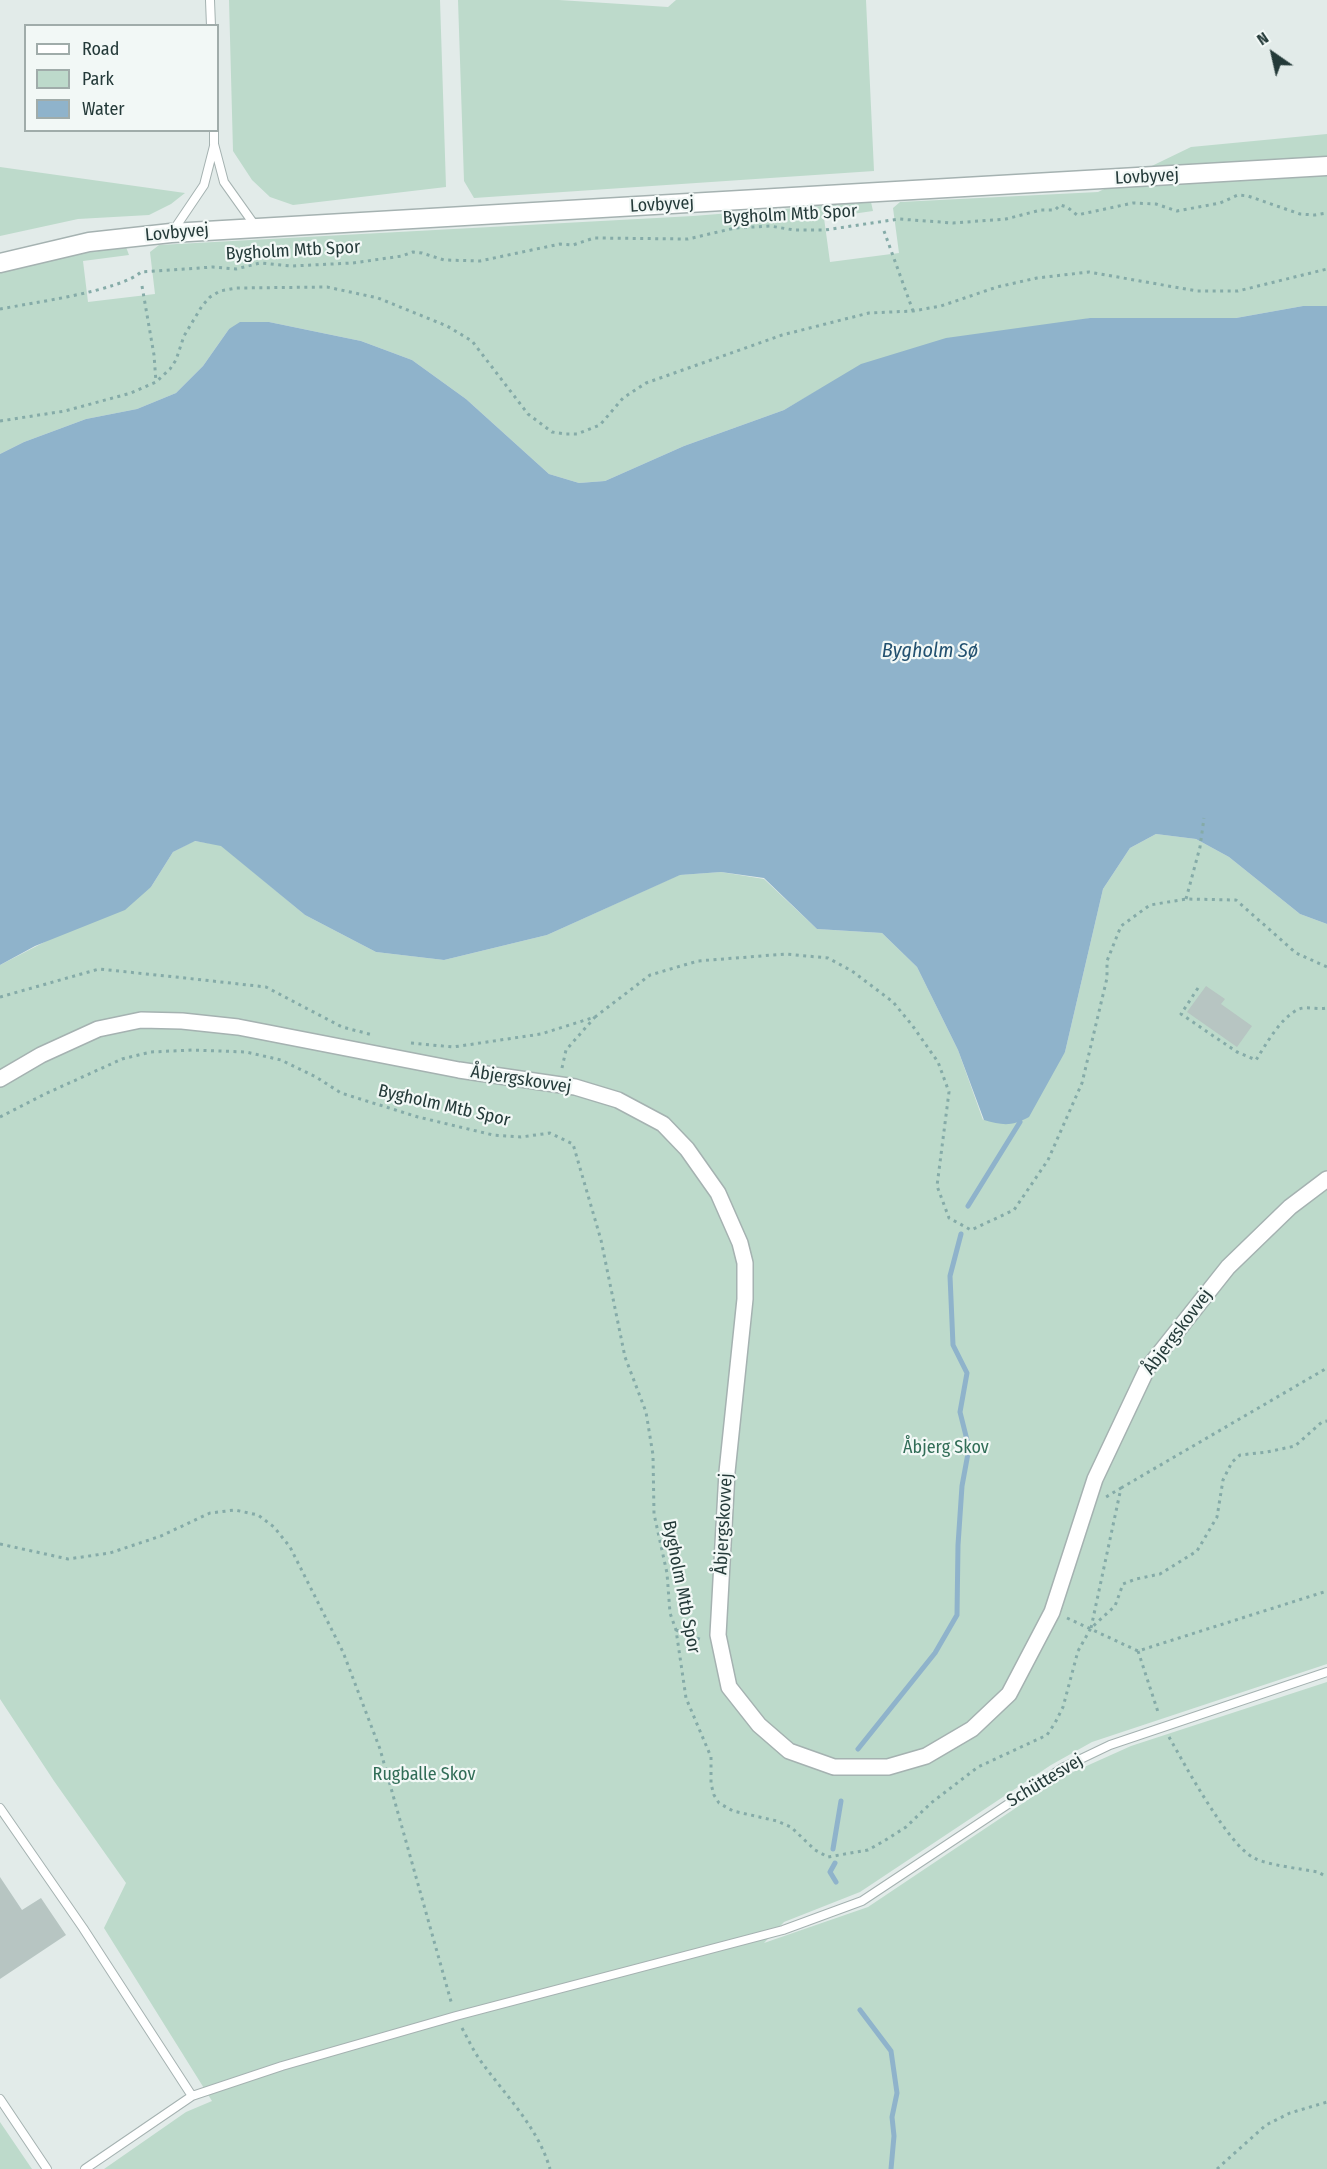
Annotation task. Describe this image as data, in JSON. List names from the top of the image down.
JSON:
{
  "streets": {
    "street": ["Lovbyvej", "Åbjergskovvej"],
    "lane": ["Schüttesvej"],
    "path": ["Bygholm Mtb Spor"]
  },
  "water": ["Bygholm Sø"],
  "parks": ["Åbjerg Skov", "Rugballe Skov"],
  "legend": ["Road", "Park", "Water"],
  "north": "top left"
}
